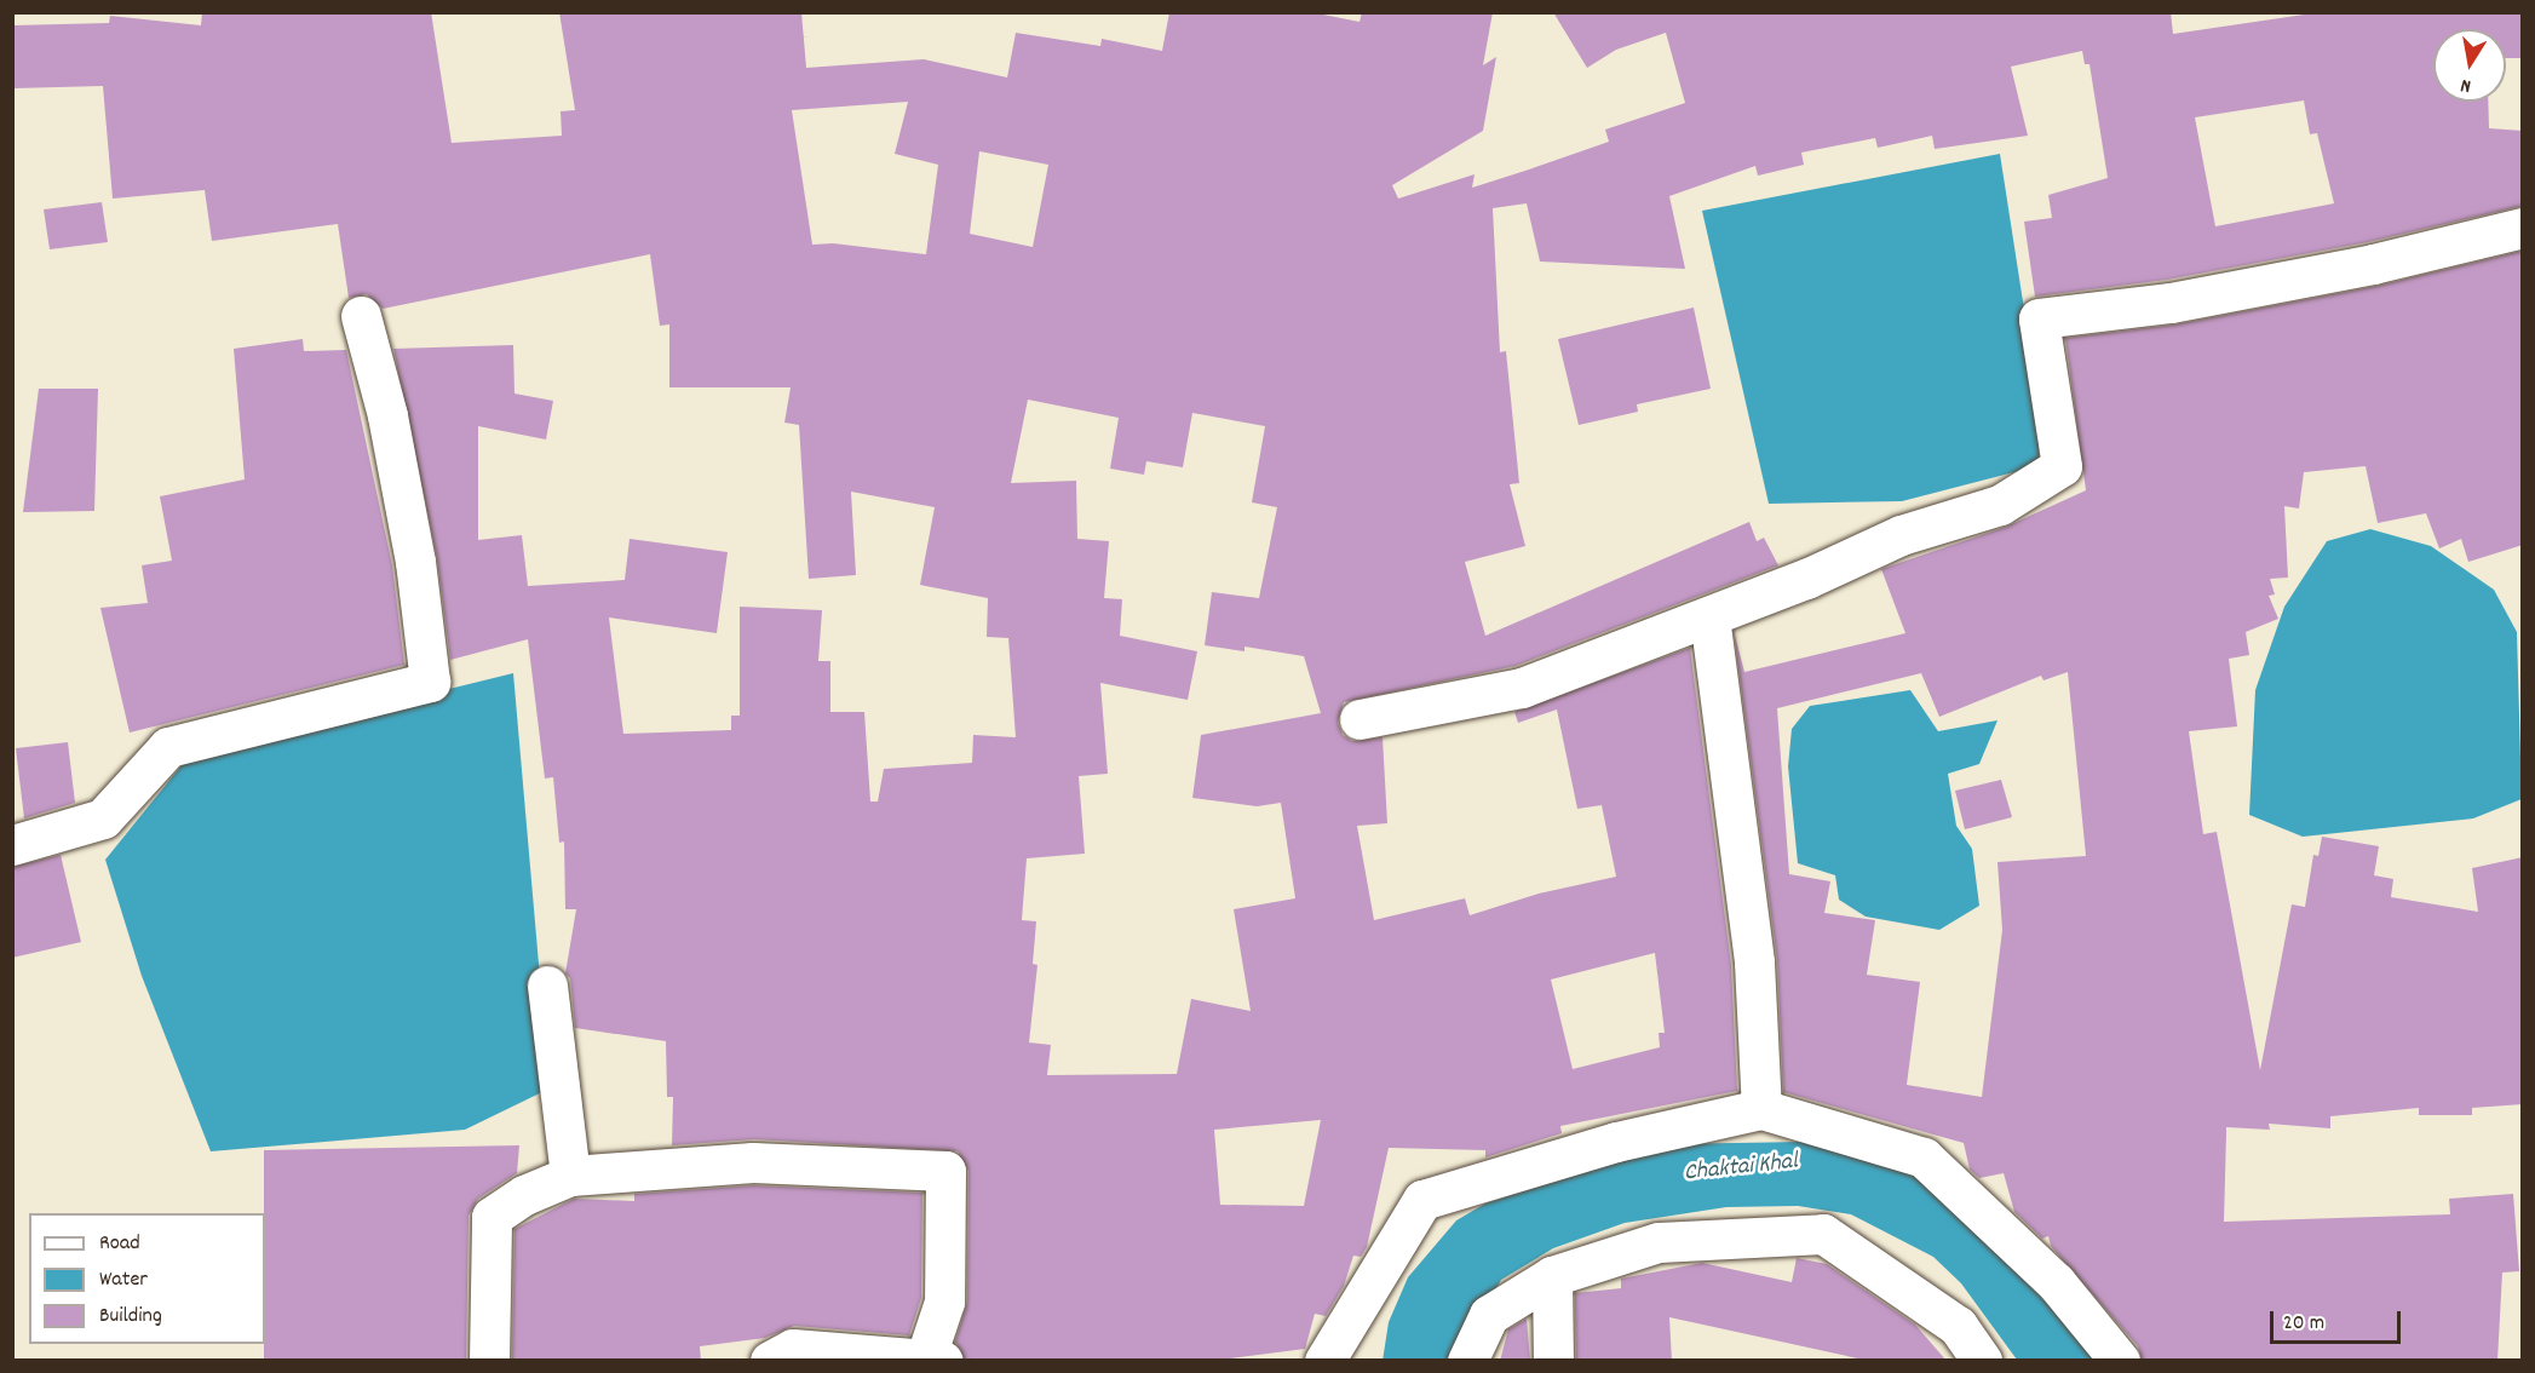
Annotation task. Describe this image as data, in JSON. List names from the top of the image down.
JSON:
{
  "water": ["Chaktai Khal"],
  "legend": ["Road", "Water", "Building"],
  "scale_bar": "20 m",
  "north": "bottom"
}
